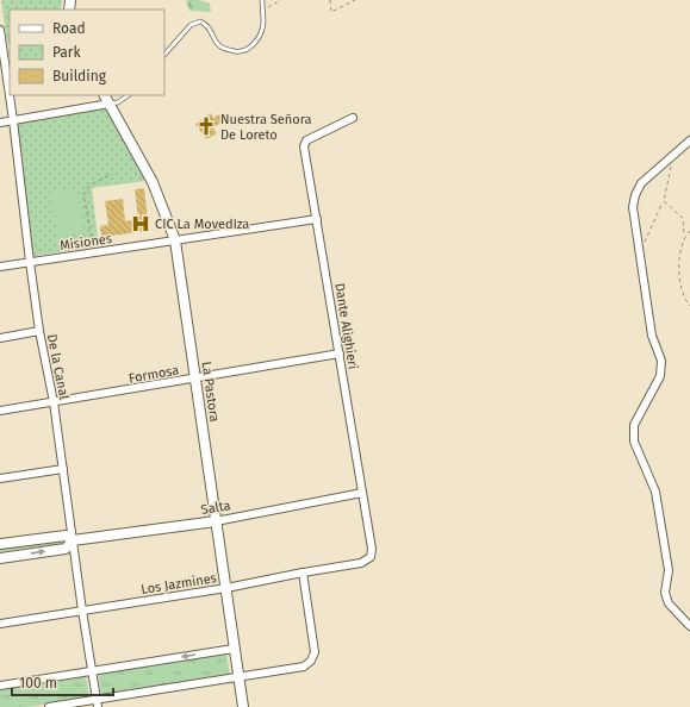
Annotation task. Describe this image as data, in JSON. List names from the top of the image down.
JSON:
{
  "streets": {
    "street": [
      "Misiones",
      "Dante Alighieri",
      "De la Canal",
      "Formosa",
      "La Pastora",
      "Salta",
      "Los Jazmines"
    ]
  },
  "crossings": [
    ["Misiones", "Dante Alighieri"],
    ["Misiones", "De la Canal"],
    ["Misiones", "La Pastora"],
    ["Dante Alighieri", "Formosa"],
    ["Dante Alighieri", "Salta"],
    ["Dante Alighieri", "Los Jazmines"],
    ["De la Canal", "Formosa"],
    ["De la Canal", "Salta"],
    ["De la Canal", "Los Jazmines"],
    ["Formosa", "La Pastora"],
    ["La Pastora", "Salta"],
    ["La Pastora", "Los Jazmines"]
  ],
  "places": {
    "church": ["Nuestra Señora De Loreto"],
    "hospital": ["CIC La Movediza"]
  },
  "legend": ["Road", "Park", "Building"],
  "scale_bar": "100 m"
}
